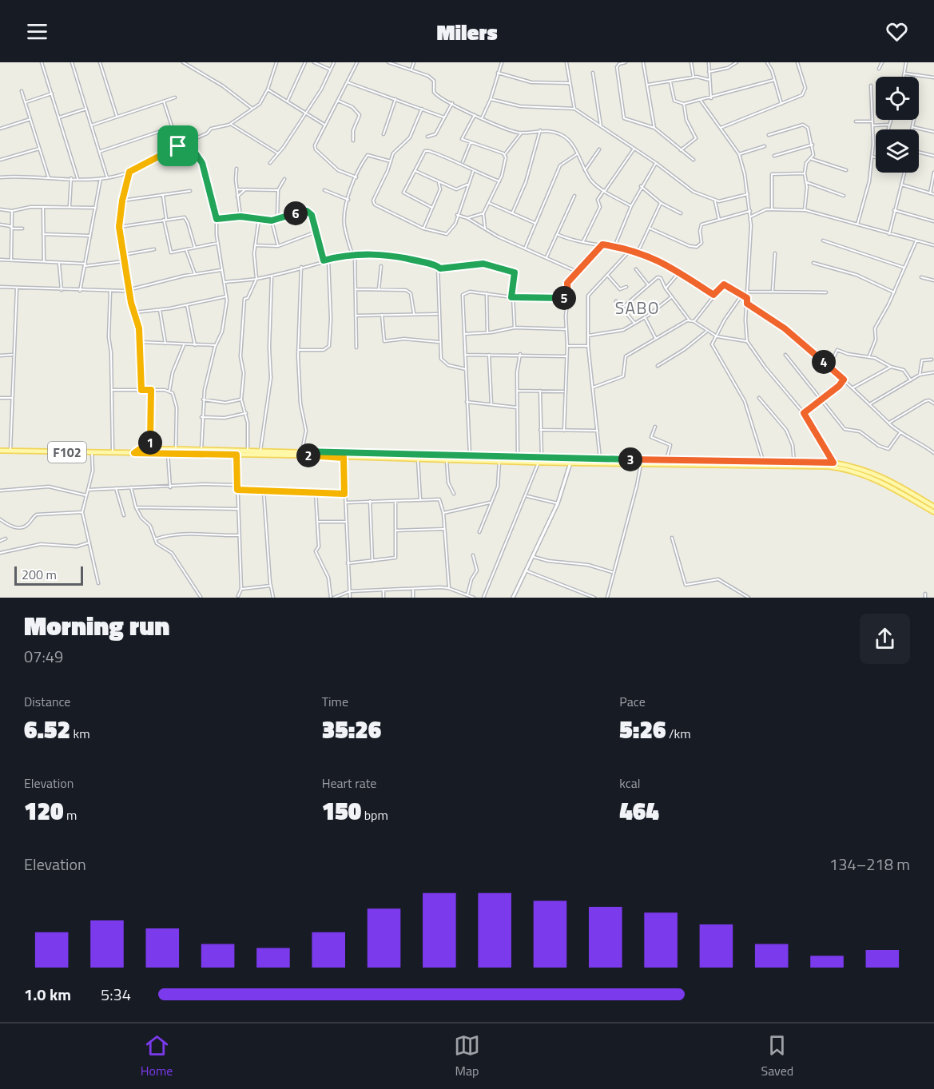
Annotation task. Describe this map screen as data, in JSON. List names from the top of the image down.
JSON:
{
  "streets": {
    "main road": ["F102"]
  },
  "districts": ["SABO"],
  "scale_bar": "200 m",
  "page": {
    "header": "Milers",
    "pins": [
      "6",
      "5",
      "4",
      "1",
      "2",
      "3"
    ],
    "scale": "200 m",
    "heading": ["Morning run", "07:49"],
    "stats": [
      ["Distance", "6.52 km"],
      ["Time", "35:26"],
      ["Pace", "5:26 /km"],
      ["Elevation", "120 m"],
      ["Heart rate", "150 bpm"],
      ["kcal", "464"]
    ],
    "chart": ["Elevation", "134–218 m"],
    "list": [
      {
        "name": "1.0 km",
        "note": "5:34"
      }
    ],
    "tabs": ["Home", "Map", "Saved"]
  }
}
